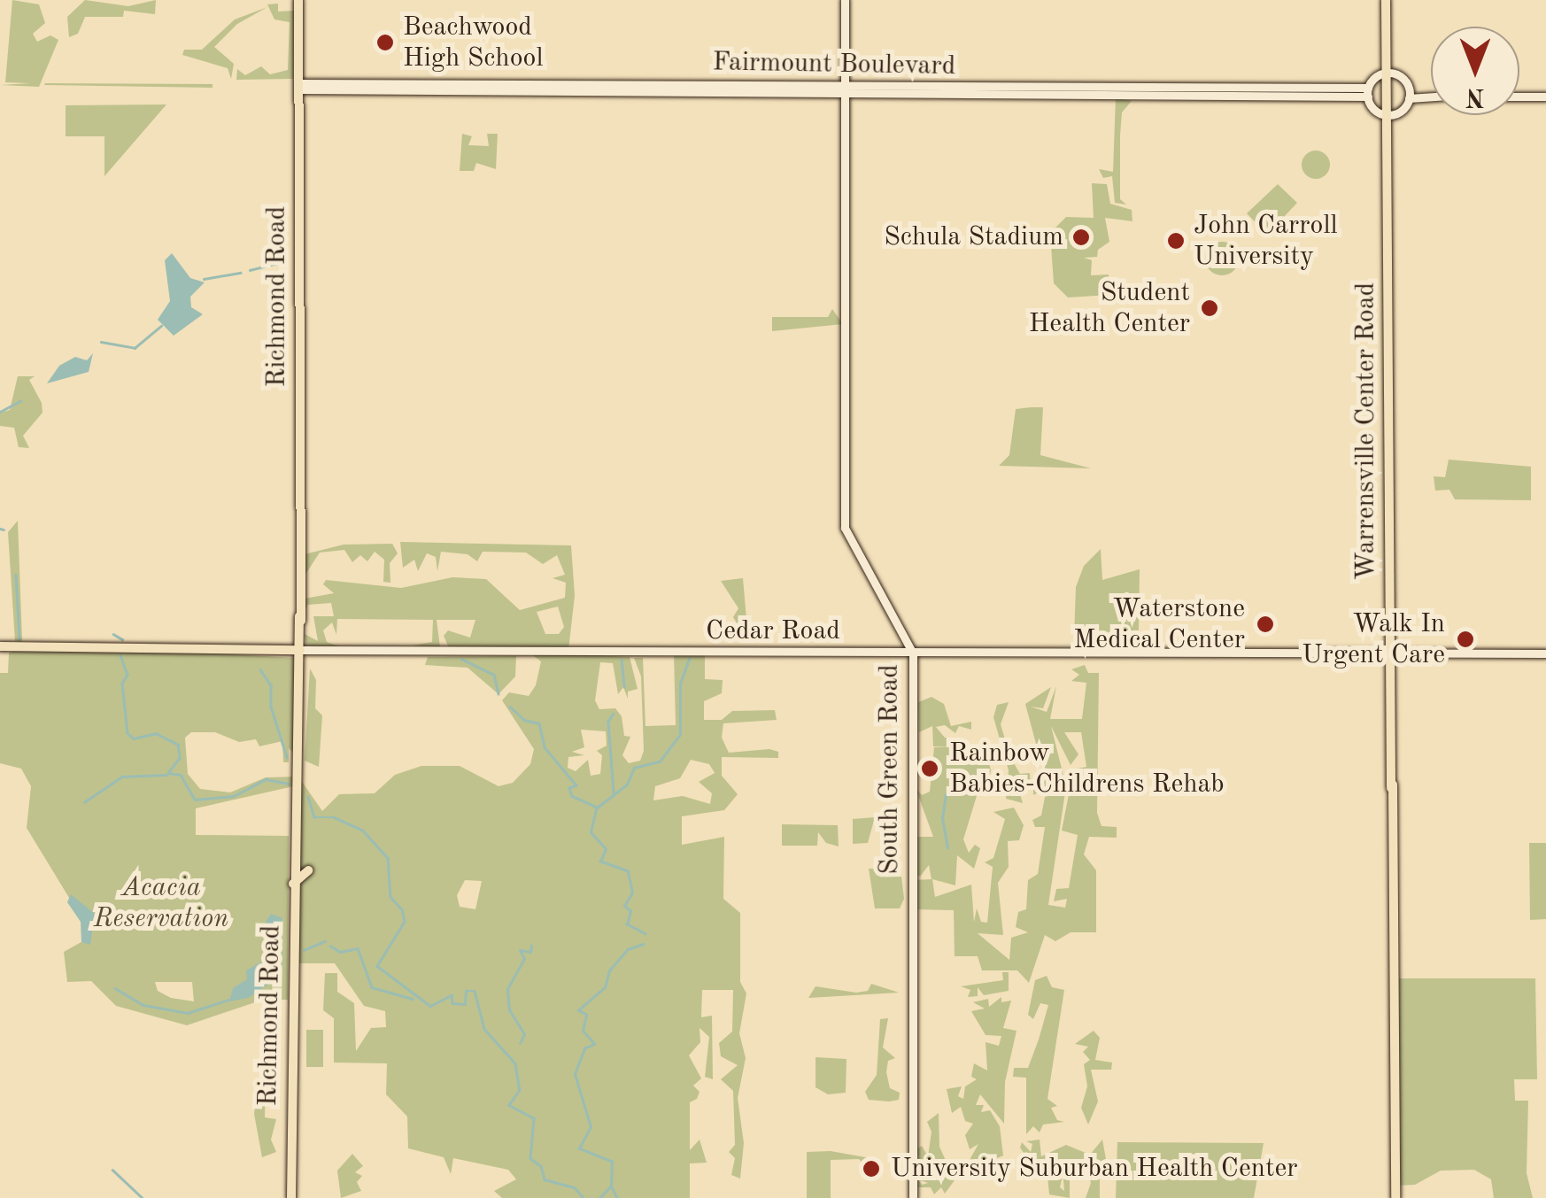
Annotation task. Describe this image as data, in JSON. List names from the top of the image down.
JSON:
{
  "streets": {
    "main road": [
      "Fairmount Boulevard",
      "Richmond Road",
      "Warrensville Center Road",
      "Cedar Road",
      "South Green Road"
    ]
  },
  "crossings": [
    ["Fairmount Boulevard", "South Green Road"],
    ["Richmond Road", "Cedar Road"],
    ["Warrensville Center Road", "Cedar Road"],
    ["Cedar Road", "South Green Road"]
  ],
  "parks": ["Acacia Reservation"],
  "places": [
    "Beachwood High School",
    "Schula Stadium",
    "John Carroll University",
    "Student Health Center",
    "Waterstone Medical Center",
    "Walk In Urgent Care",
    "Rainbow Babies-Childrens Rehab",
    "University Suburban Health Center"
  ],
  "north": "bottom"
}
